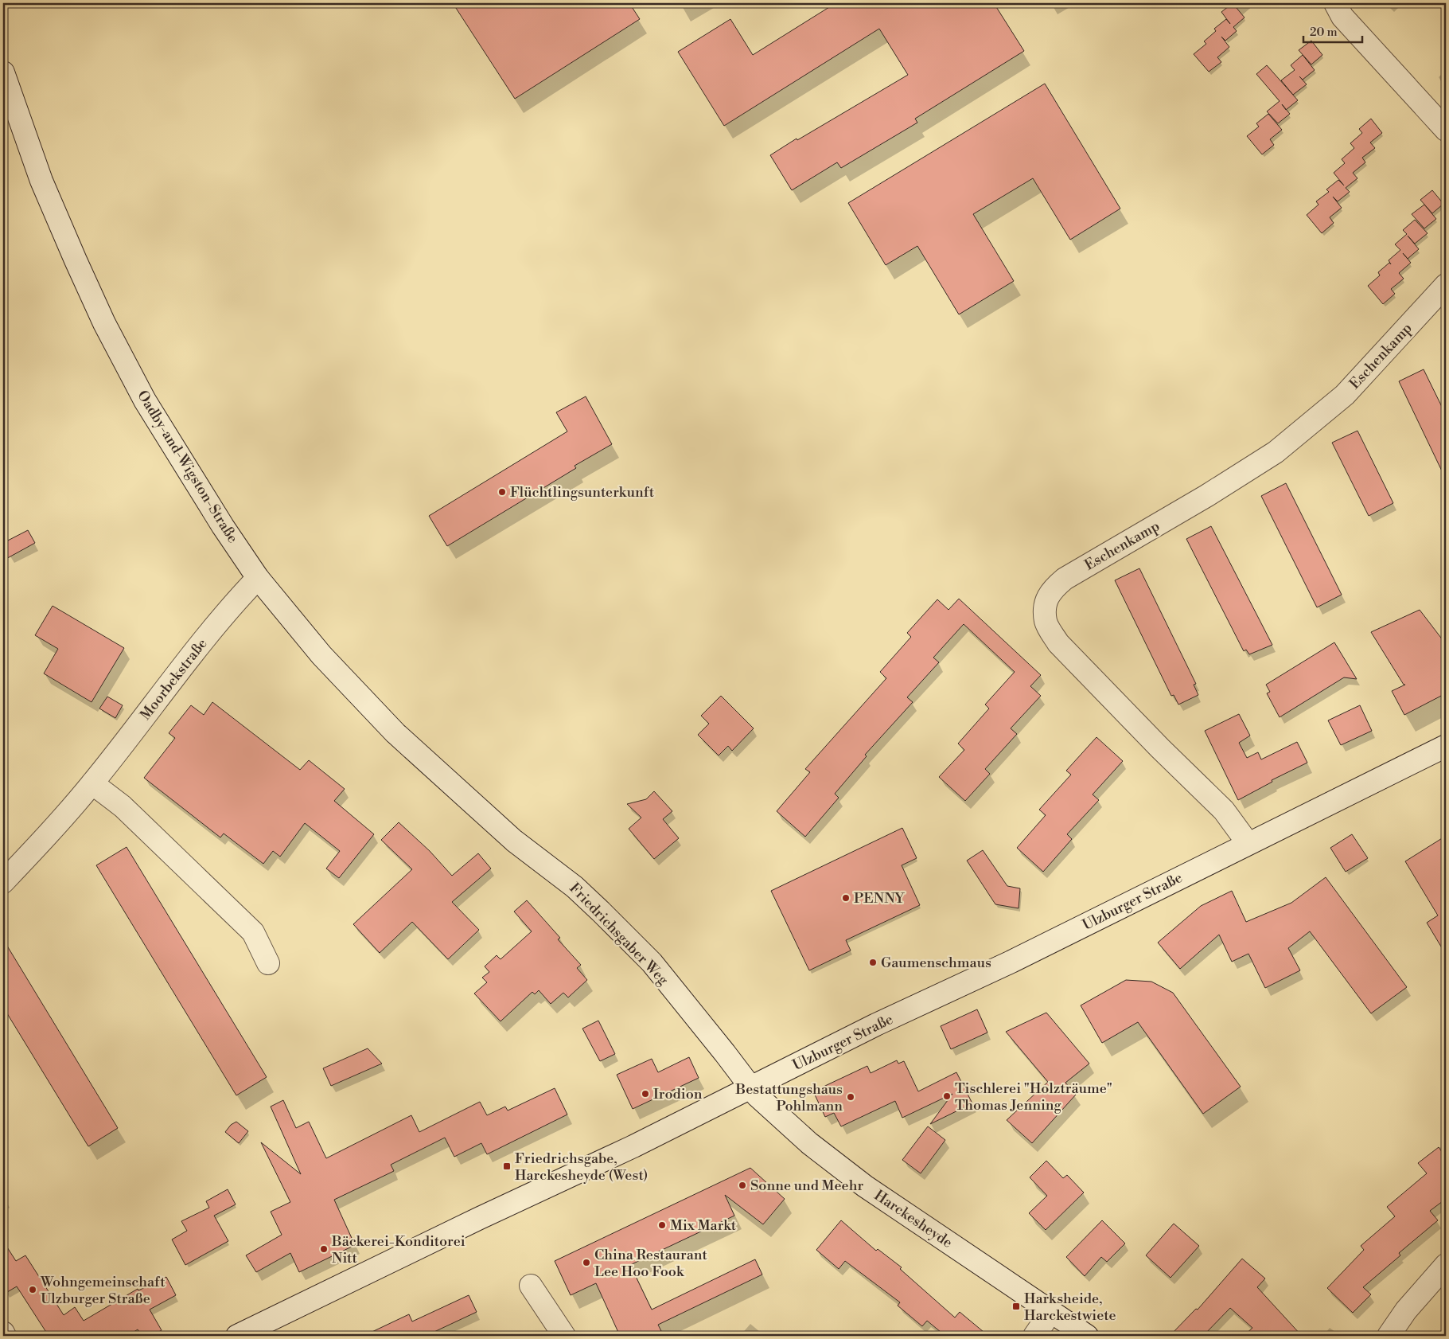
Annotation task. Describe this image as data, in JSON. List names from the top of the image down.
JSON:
{
  "streets": {
    "main road": [
      "Eschenkamp",
      "Oadby-and-Wigston-Straße",
      "Moorbekstraße",
      "Ulzburger Straße",
      "Friedrichsgaber Weg",
      "Harckesheyde"
    ]
  },
  "crossings": [
    ["Eschenkamp", "Ulzburger Straße"],
    ["Oadby-and-Wigston-Straße", "Moorbekstraße"],
    ["Oadby-and-Wigston-Straße", "Friedrichsgaber Weg"],
    ["Ulzburger Straße", "Friedrichsgaber Weg"],
    ["Ulzburger Straße", "Harckesheyde"],
    ["Friedrichsgaber Weg", "Harckesheyde"]
  ],
  "places": {
    "other": [
      "Flüchtlingsunterkunft",
      "PENNY",
      "Gaumenschmaus",
      "Irodion",
      "Tischlerei \"Holzträume\" Thomas Jenning",
      "Bestattungshaus Pohlmann",
      "Sonne und Meehr",
      "Mix Markt",
      "Bäckerei-Konditorei Nitt",
      "China Restaurant Lee Hoo Fook",
      "Wohngemeinschaft Ulzburger Straße"
    ],
    "transit": ["Friedrichsgabe, Harckesheyde (West)", "Harksheide, Harckestwiete"]
  },
  "scale_bar": "20 m"
}
